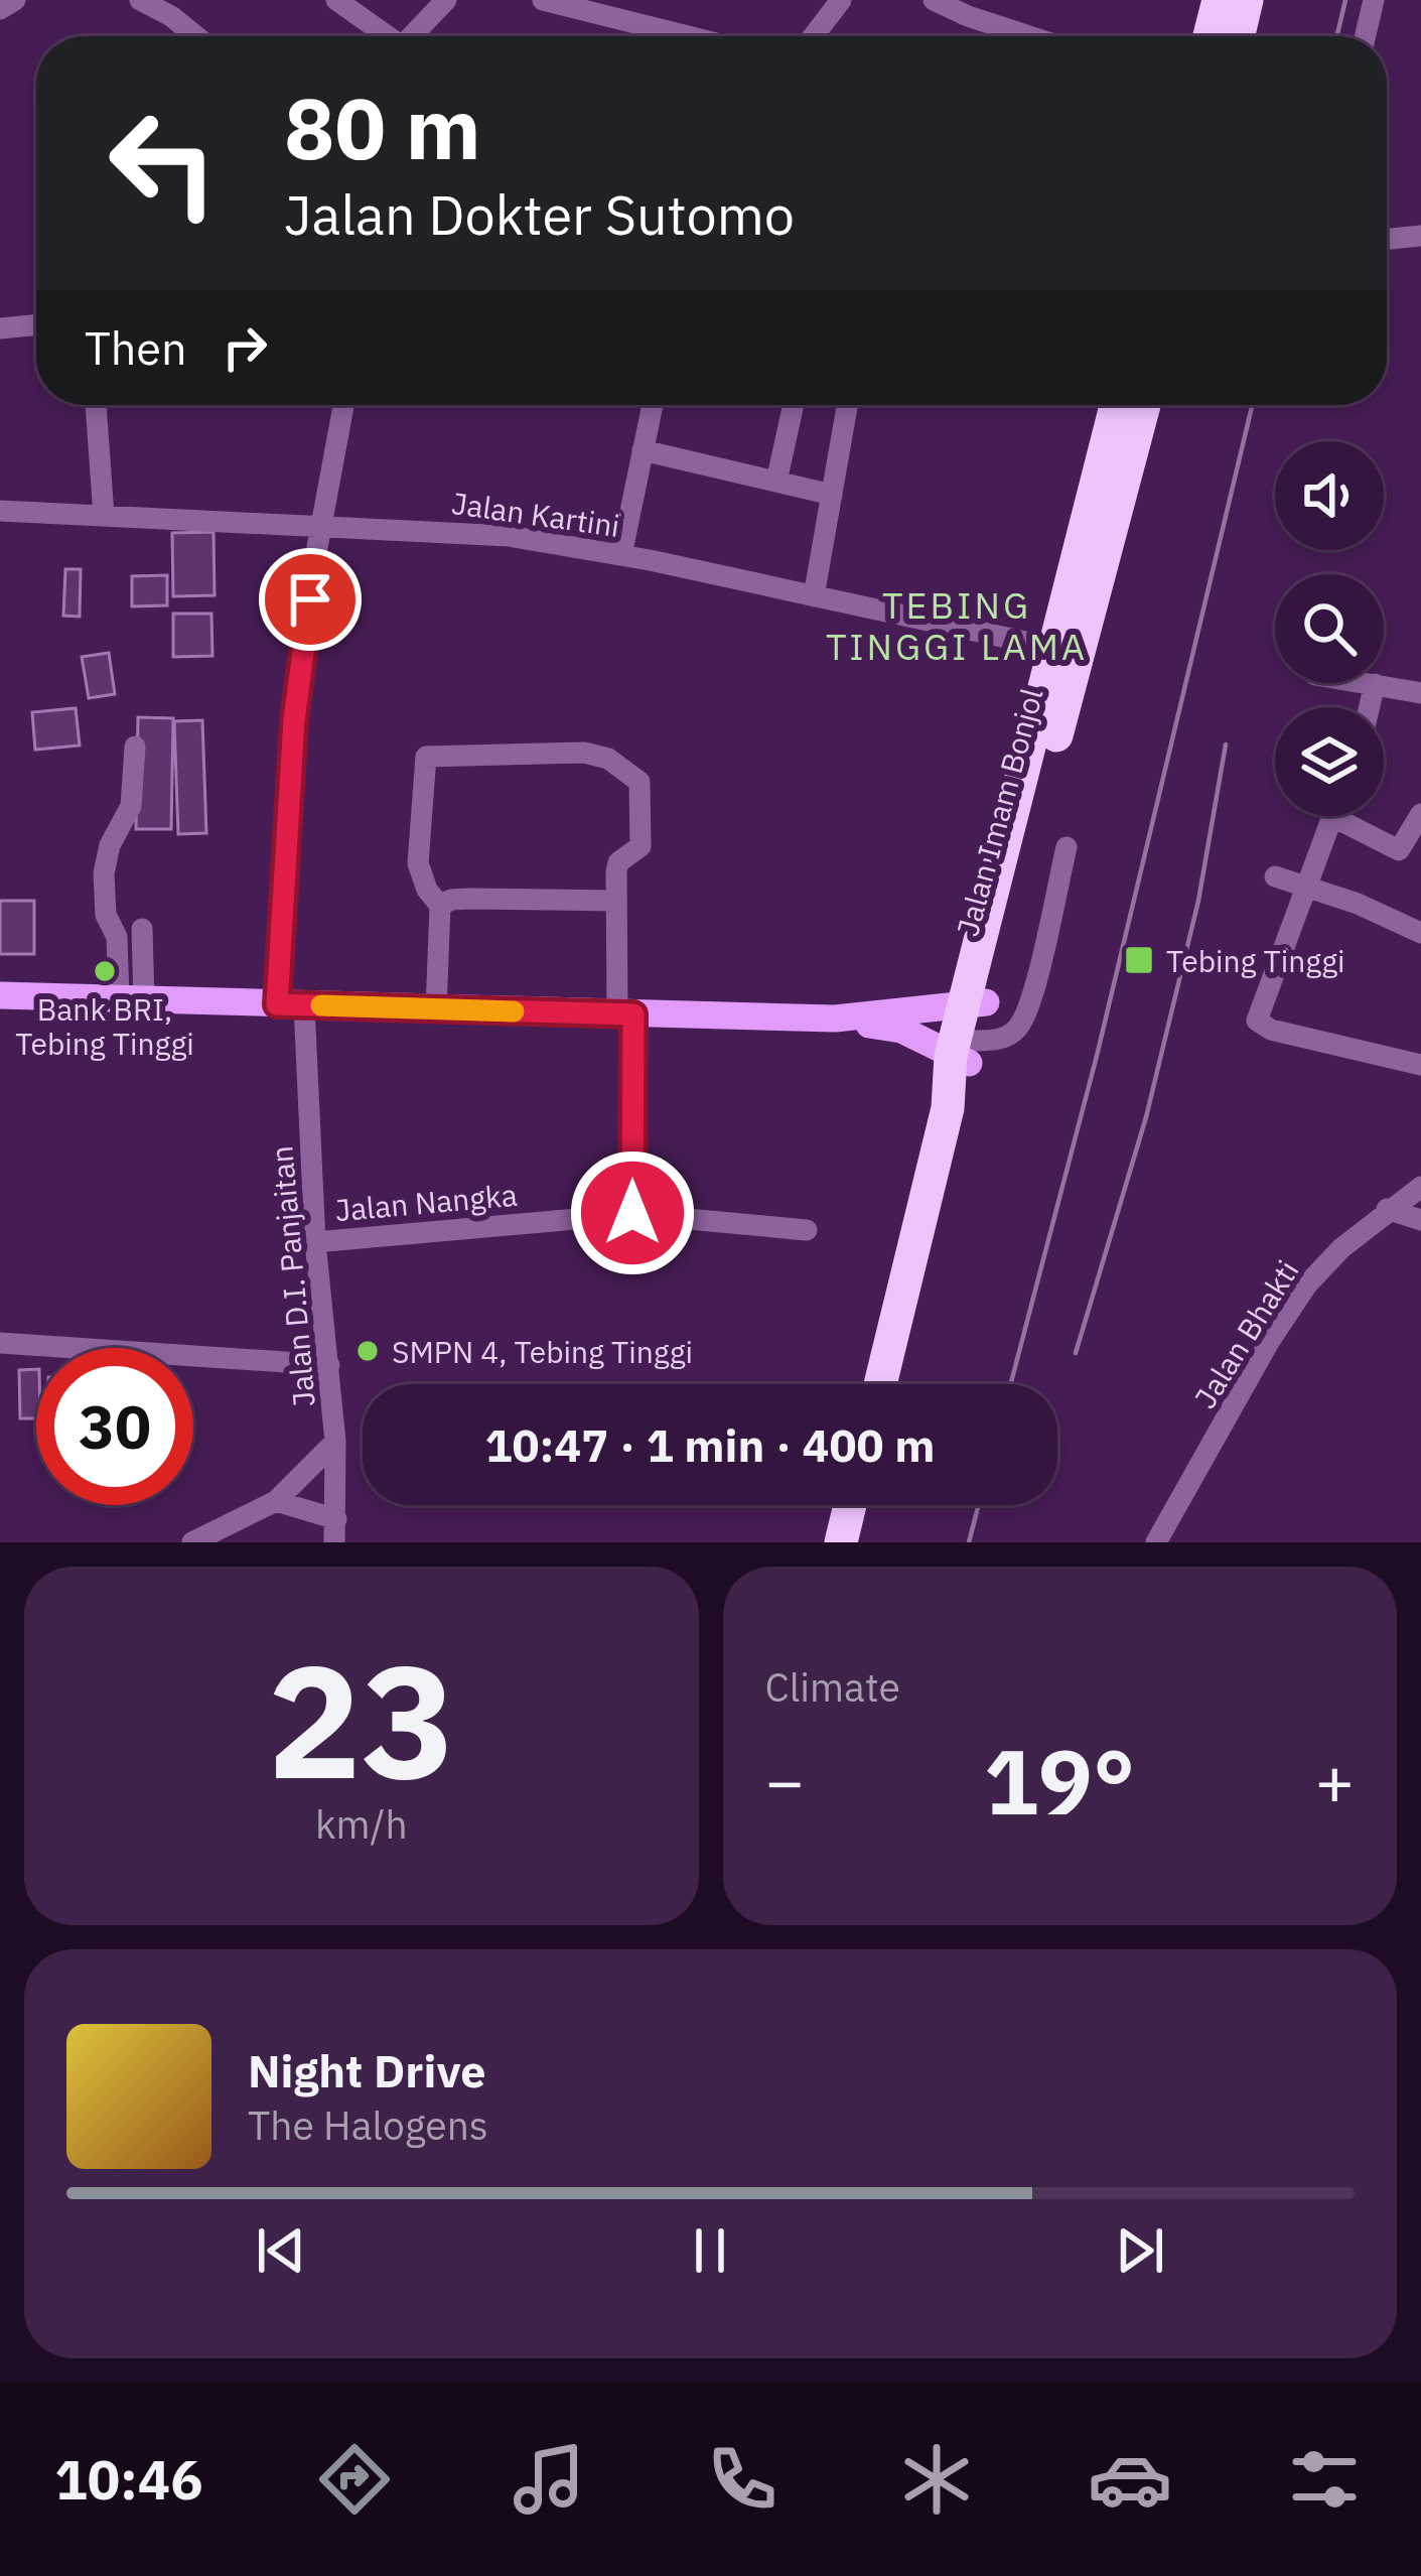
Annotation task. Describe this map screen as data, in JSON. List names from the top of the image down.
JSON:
{
  "streets": {
    "highway": ["Jalan Imam Bonjol"],
    "street": [
      "Jalan Kartini",
      "Jalan Nangka",
      "Jalan D.I. Panjaitan",
      "Jalan Bhakti"
    ]
  },
  "crossings": [
    ["Jalan Kartini", "Jalan Imam Bonjol"],
    ["Jalan Kartini", "Jalan D.I. Panjaitan"],
    ["Jalan Nangka", "Jalan D.I. Panjaitan"]
  ],
  "districts": ["TEBING TINGGI LAMA"],
  "places": {
    "transit": ["Tebing Tinggi"],
    "other": ["Bank BRI, Tebing Tinggi", "SMPN 4, Tebing Tinggi"]
  },
  "page": {
    "turn": ["80 m", "Jalan Dokter Sutomo"],
    "then": "Then",
    "limit": "30",
    "trip": "10:47 · 1 min · 400 m",
    "tile": [
      ["23", "km/h"],
      "Climate"
    ],
    "heat": ["−", "19°", "+"],
    "song": ["Night Drive", "The Halogens"],
    "tabs": "10:46"
  }
}
